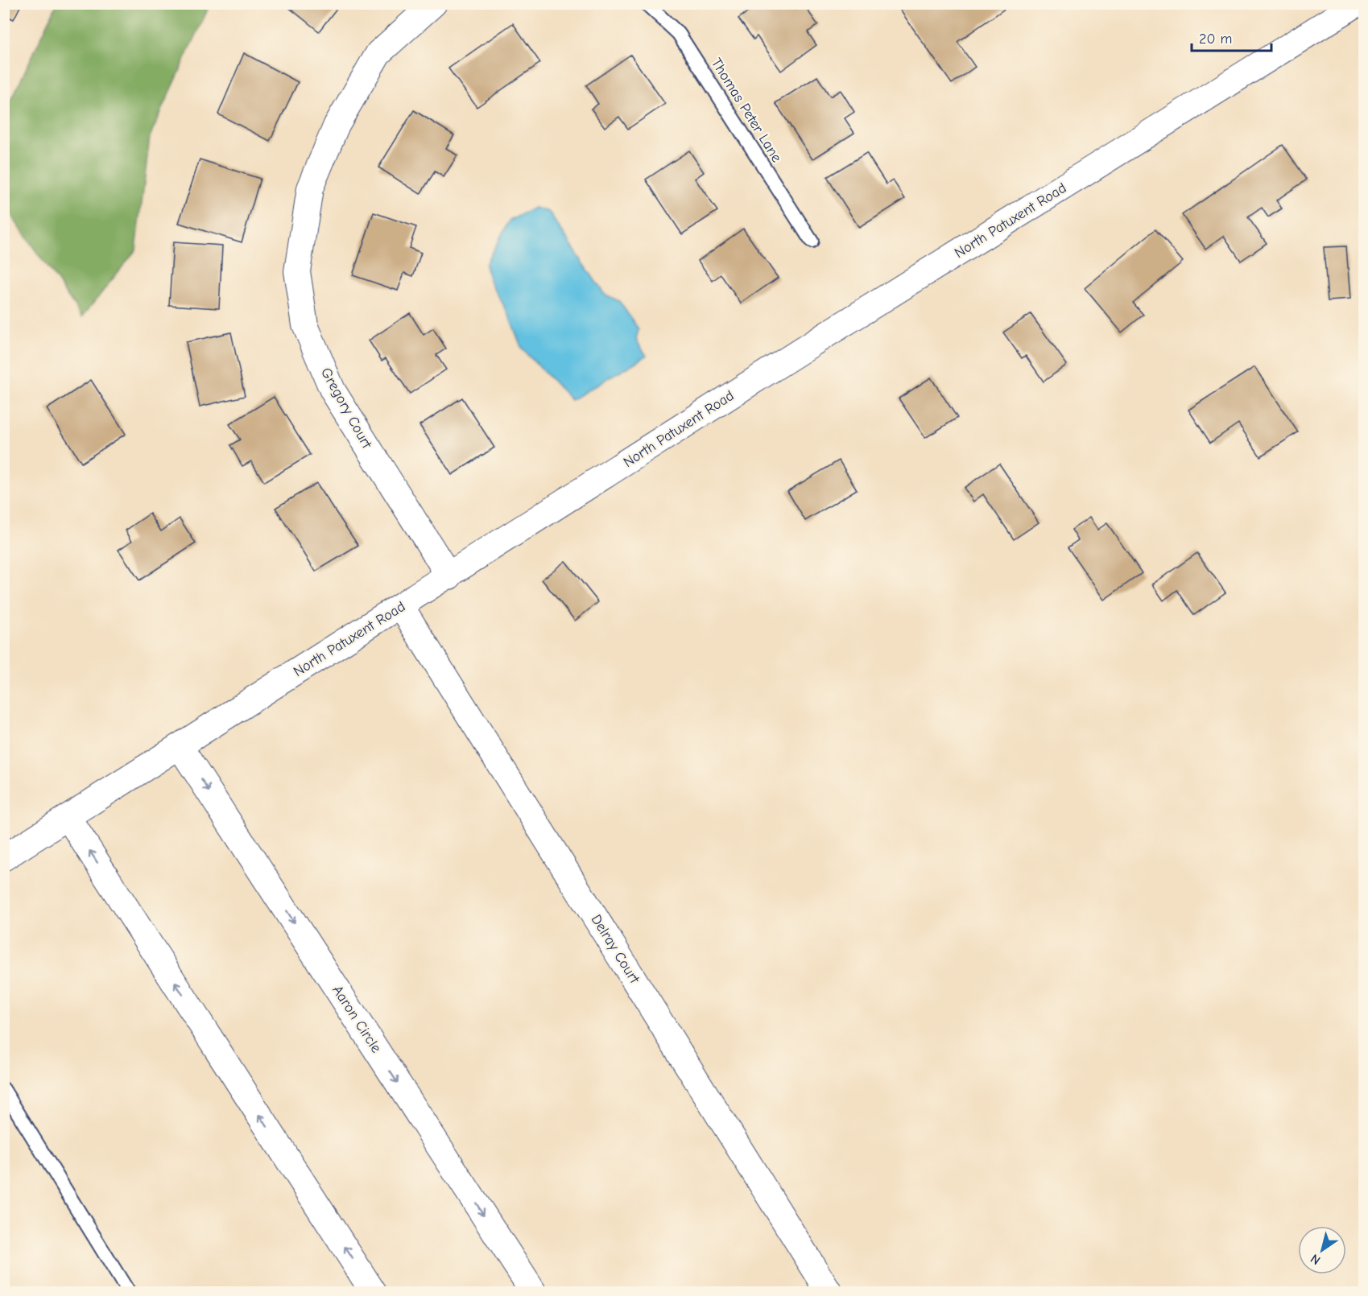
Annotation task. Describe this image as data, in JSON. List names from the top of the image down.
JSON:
{
  "streets": {
    "street": [
      "North Patuxent Road",
      "Gregory Court",
      "Delray Court",
      "Aaron Circle"
    ],
    "lane": ["Thomas Peter Lane"]
  },
  "crossings": [
    ["North Patuxent Road", "Gregory Court"],
    ["North Patuxent Road", "Delray Court"],
    ["North Patuxent Road", "Aaron Circle"]
  ],
  "scale_bar": "20 m",
  "north": "bottom left"
}
